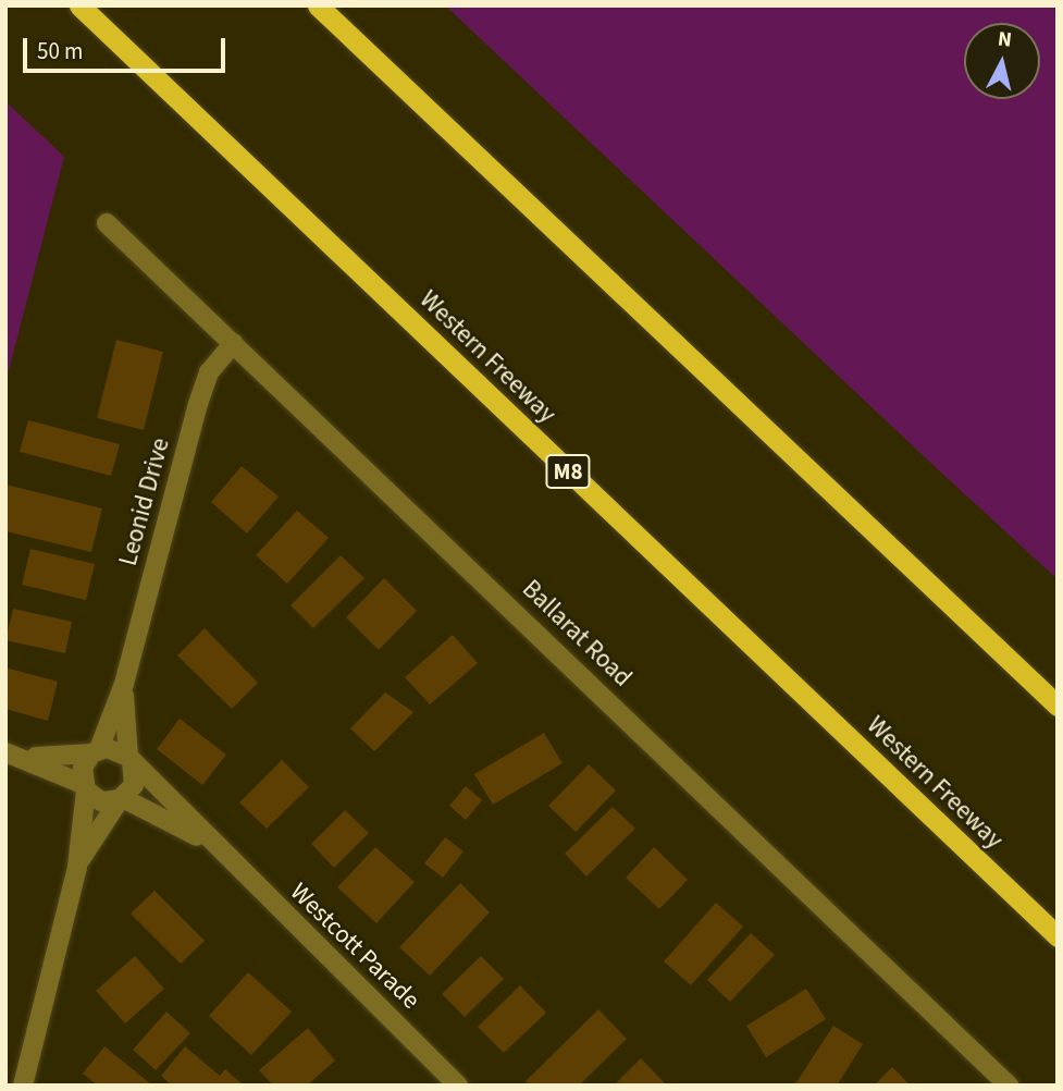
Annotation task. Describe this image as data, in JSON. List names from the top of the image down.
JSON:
{
  "streets": {
    "highway": ["Western Freeway", "M8"],
    "street": ["Leonid Drive", "Ballarat Road", "Westcott Parade"]
  },
  "crossings": [
    ["Leonid Drive", "Ballarat Road"],
    ["Leonid Drive", "Westcott Parade"]
  ],
  "scale_bar": "50 m",
  "north": "top"
}
